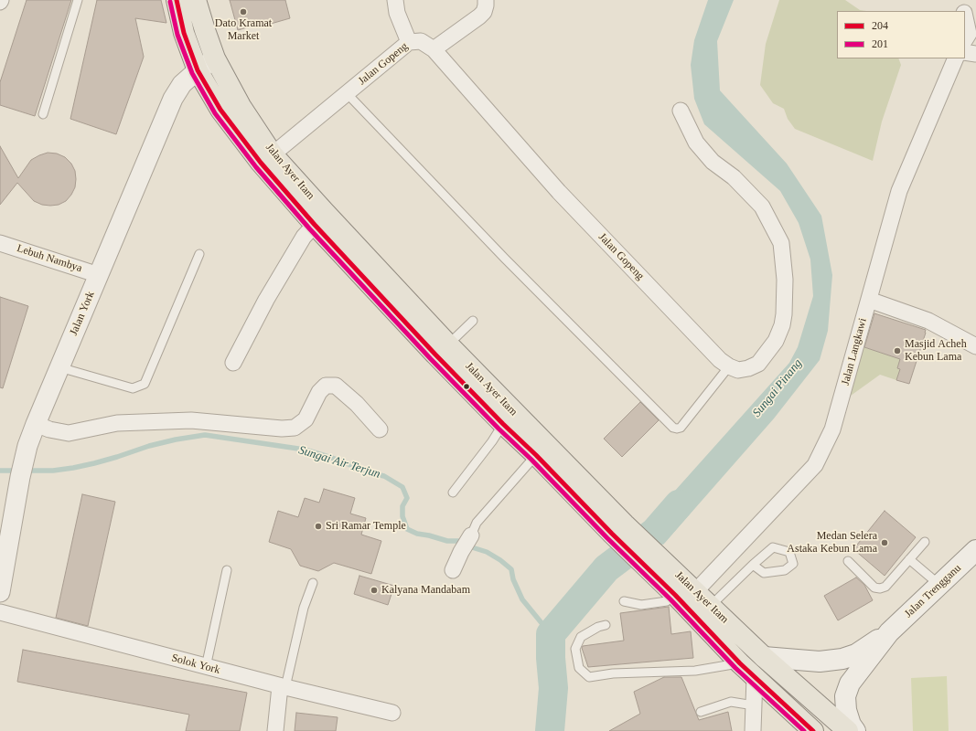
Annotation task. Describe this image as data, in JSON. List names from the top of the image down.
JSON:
{
  "streets": {
    "main road": ["Jalan Ayer Itam", "Jalan Trengganu"],
    "street": [
      "Jalan Gopeng",
      "Lebuh Nambya",
      "Jalan York",
      "Jalan Langkawi",
      "Solok York"
    ]
  },
  "crossings": [
    ["Jalan Gopeng", "Jalan Ayer Itam"],
    ["Jalan Ayer Itam", "Jalan York"],
    ["Jalan Ayer Itam", "Jalan Langkawi"],
    ["Jalan Ayer Itam", "Jalan Trengganu"],
    ["Lebuh Nambya", "Jalan York"]
  ],
  "water": ["Sungai Pinang", "Sungai Air Terjun"],
  "places": [
    "Dato Kramat Market",
    "Masjid Acheh Kebun Lama",
    "Sri Ramar Temple",
    "Medan Selera Astaka Kebun Lama",
    "Kalyana Mandabam"
  ],
  "lines": ["transit line 204", "transit line 201"],
  "legend": ["204", "201"]
}
